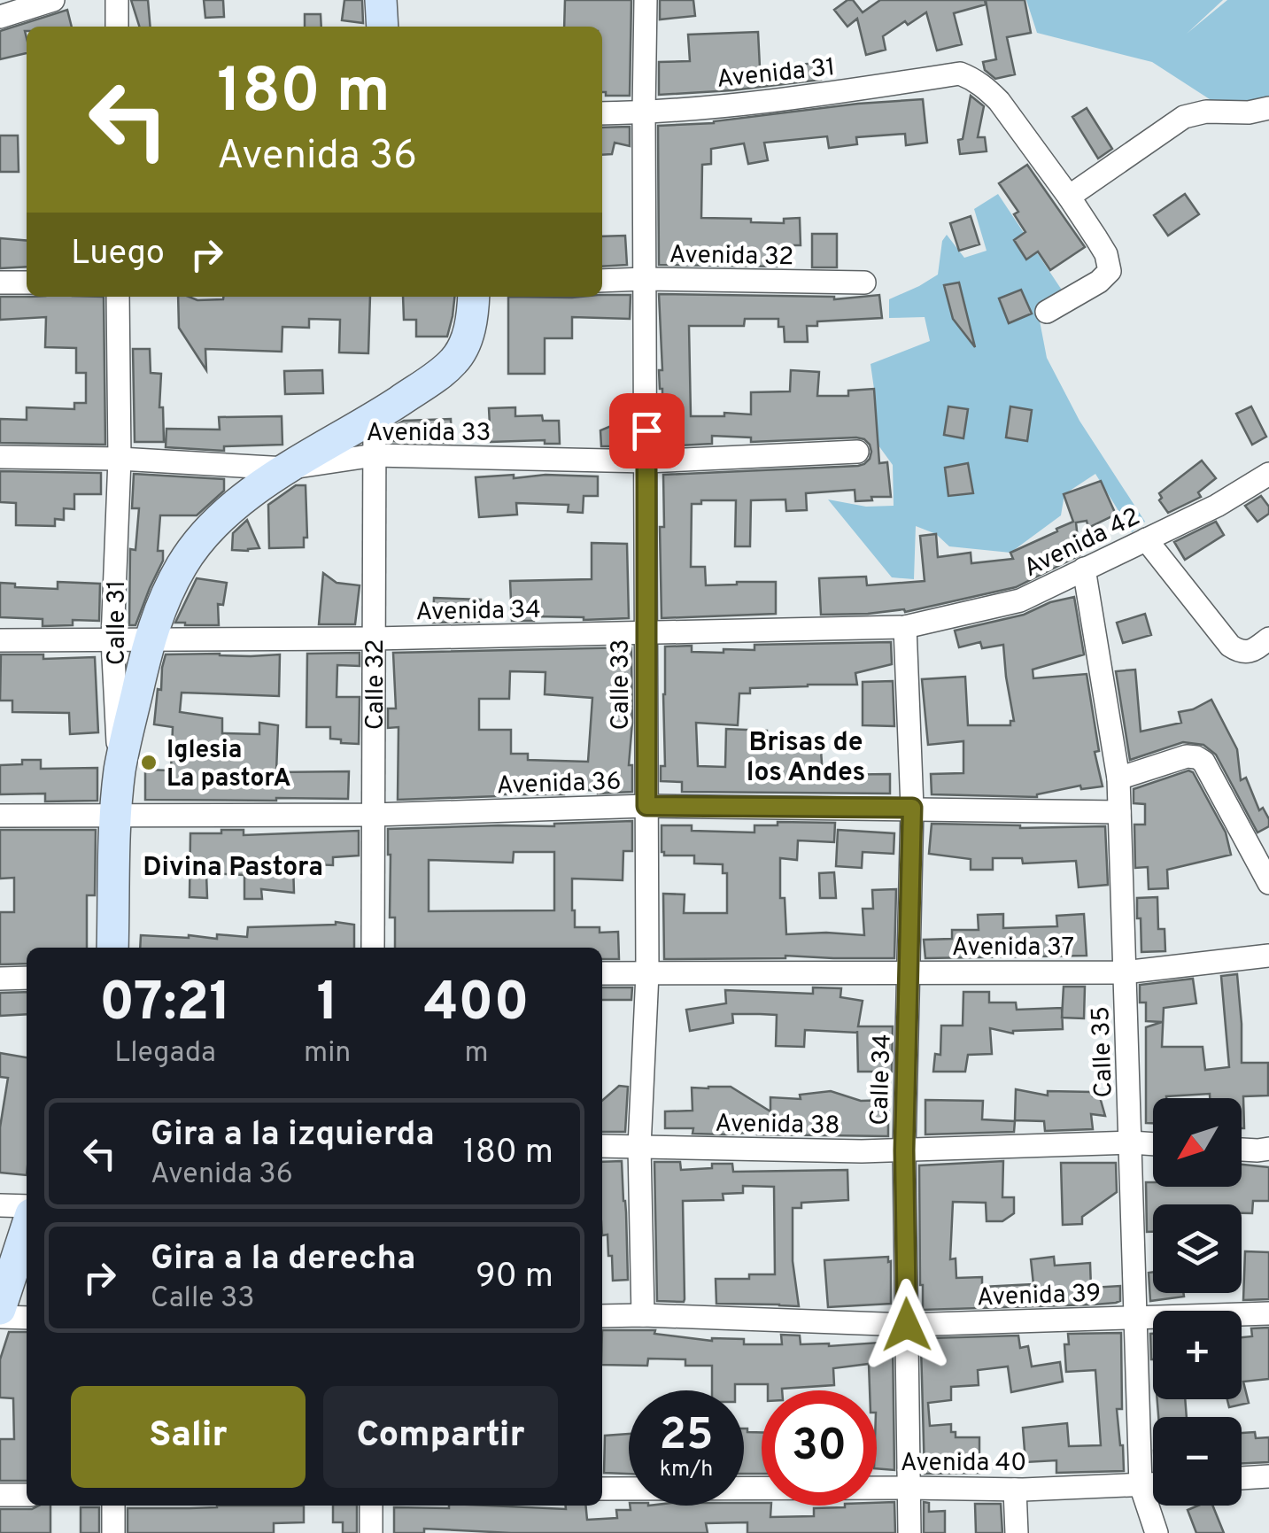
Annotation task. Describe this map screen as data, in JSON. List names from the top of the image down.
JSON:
{
  "streets": {
    "main road": ["Calle 31"],
    "street": [
      "Avenida 31",
      "Avenida 32",
      "Avenida 33",
      "Avenida 42",
      "Avenida 34",
      "Calle 32",
      "Calle 33",
      "Avenida 36",
      "Avenida 37",
      "Calle 35",
      "Calle 34",
      "Avenida 38",
      "Avenida 39",
      "Avenida 40"
    ]
  },
  "crossings": [
    ["Avenida 31", "Calle 33"],
    ["Avenida 32", "Calle 33"],
    ["Avenida 33", "Calle 31"],
    ["Avenida 33", "Calle 32"],
    ["Avenida 33", "Calle 33"],
    ["Avenida 42", "Avenida 34"],
    ["Avenida 42", "Calle 35"],
    ["Avenida 42", "Calle 34"],
    ["Avenida 34", "Calle 31"],
    ["Avenida 34", "Calle 32"],
    ["Avenida 34", "Calle 33"],
    ["Avenida 34", "Calle 34"],
    ["Calle 31", "Avenida 36"],
    ["Calle 32", "Avenida 36"],
    ["Calle 33", "Avenida 36"],
    ["Calle 33", "Avenida 37"],
    ["Calle 33", "Avenida 38"],
    ["Calle 33", "Avenida 39"],
    ["Avenida 36", "Calle 35"],
    ["Avenida 36", "Calle 34"],
    ["Avenida 37", "Calle 35"],
    ["Avenida 37", "Calle 34"],
    ["Calle 35", "Avenida 38"],
    ["Calle 35", "Avenida 39"],
    ["Calle 35", "Avenida 40"],
    ["Calle 34", "Avenida 38"],
    ["Calle 34", "Avenida 39"],
    ["Calle 34", "Avenida 40"]
  ],
  "districts": ["Brisas de los Andes", "Divina Pastora"],
  "places": ["Iglesia La pastorA"],
  "north": "bottom left",
  "page": {
    "turn": ["180 m", "Avenida 36"],
    "then": "Luego",
    "eta": [
      "07:21",
      "Llegada",
      "1",
      "min",
      "400",
      "m"
    ],
    "map_buttons": ["+", "−"],
    "list": [
      {
        "name": "Gira a la izquierda",
        "note": "Avenida 36",
        "value": "180 m"
      },
      {
        "name": "Gira a la derecha",
        "note": "Calle 33",
        "value": "90 m"
      }
    ],
    "buttons": ["Salir", "Compartir"],
    "speed": "25 km/h",
    "limit": "30"
  }
}
